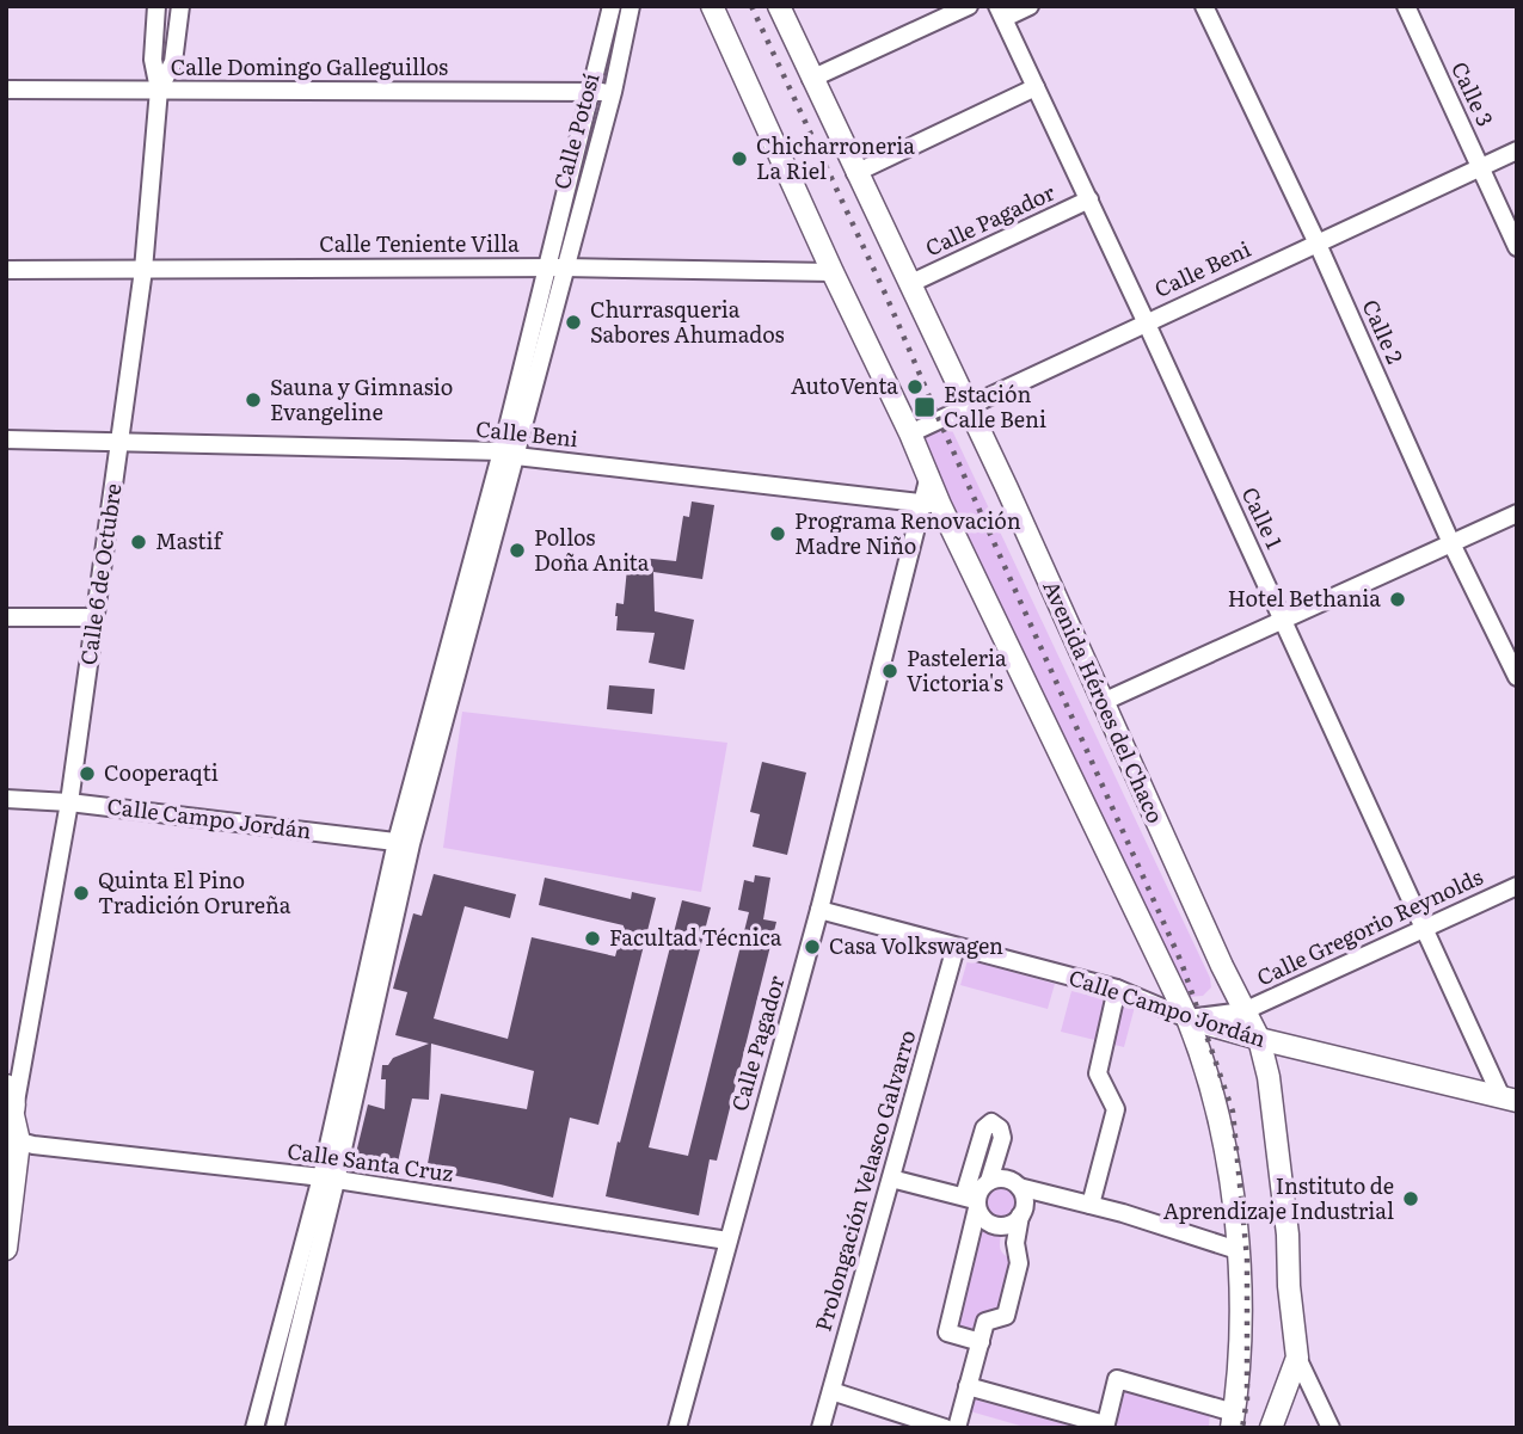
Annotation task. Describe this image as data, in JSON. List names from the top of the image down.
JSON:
{
  "streets": {
    "main road": ["Avenida Héroes del Chaco", "Calle Campo Jordán"],
    "street": [
      "Calle Domingo Galleguillos",
      "Calle 3",
      "Calle Potosí",
      "Calle Pagador",
      "Calle Teniente Villa",
      "Calle Beni",
      "Calle 2",
      "Calle 1",
      "Calle 6 de Octubre",
      "Calle Gregorio Reynolds",
      "Calle Santa Cruz",
      "Prolongación Velasco Galvarro"
    ]
  },
  "crossings": [
    ["Calle Domingo Galleguillos", "Calle Potosí"],
    ["Calle Domingo Galleguillos", "Calle 6 de Octubre"],
    ["Calle 3", "Calle Beni"],
    ["Calle Potosí", "Calle Teniente Villa"],
    ["Calle Potosí", "Calle Beni"],
    ["Calle Pagador", "Calle Beni"],
    ["Calle Pagador", "Calle 1"],
    ["Calle Pagador", "Avenida Héroes del Chaco"],
    ["Calle Pagador", "Calle Campo Jordán"],
    ["Calle Pagador", "Calle Santa Cruz"],
    ["Calle Teniente Villa", "Calle 6 de Octubre"],
    ["Calle Beni", "Calle 2"],
    ["Calle Beni", "Calle 1"],
    ["Calle Beni", "Calle 6 de Octubre"],
    ["Calle Beni", "Avenida Héroes del Chaco"],
    ["Calle 1", "Calle Campo Jordán"],
    ["Calle 1", "Calle Gregorio Reynolds"],
    ["Calle 6 de Octubre", "Calle Campo Jordán"],
    ["Calle 6 de Octubre", "Calle Santa Cruz"],
    ["Avenida Héroes del Chaco", "Calle Campo Jordán"],
    ["Avenida Héroes del Chaco", "Calle Gregorio Reynolds"],
    ["Calle Campo Jordán", "Calle Gregorio Reynolds"],
    ["Calle Campo Jordán", "Prolongación Velasco Galvarro"]
  ],
  "places": {
    "other": [
      "Chicharroneria La Riel",
      "Churrasqueria Sabores Ahumados",
      "AutoVenta",
      "Sauna y Gimnasio Evangeline",
      "Programa Renovación Madre Niño",
      "Mastif",
      "Pollos Doña Anita",
      "Hotel Bethania",
      "Pasteleria Victoria's",
      "Cooperaqti",
      "Quinta El Pino Tradición Orureña",
      "Facultad Técnica",
      "Casa Volkswagen",
      "Instituto de Aprendizaje Industrial"
    ],
    "transit": ["Estación Calle Beni"]
  }
}
